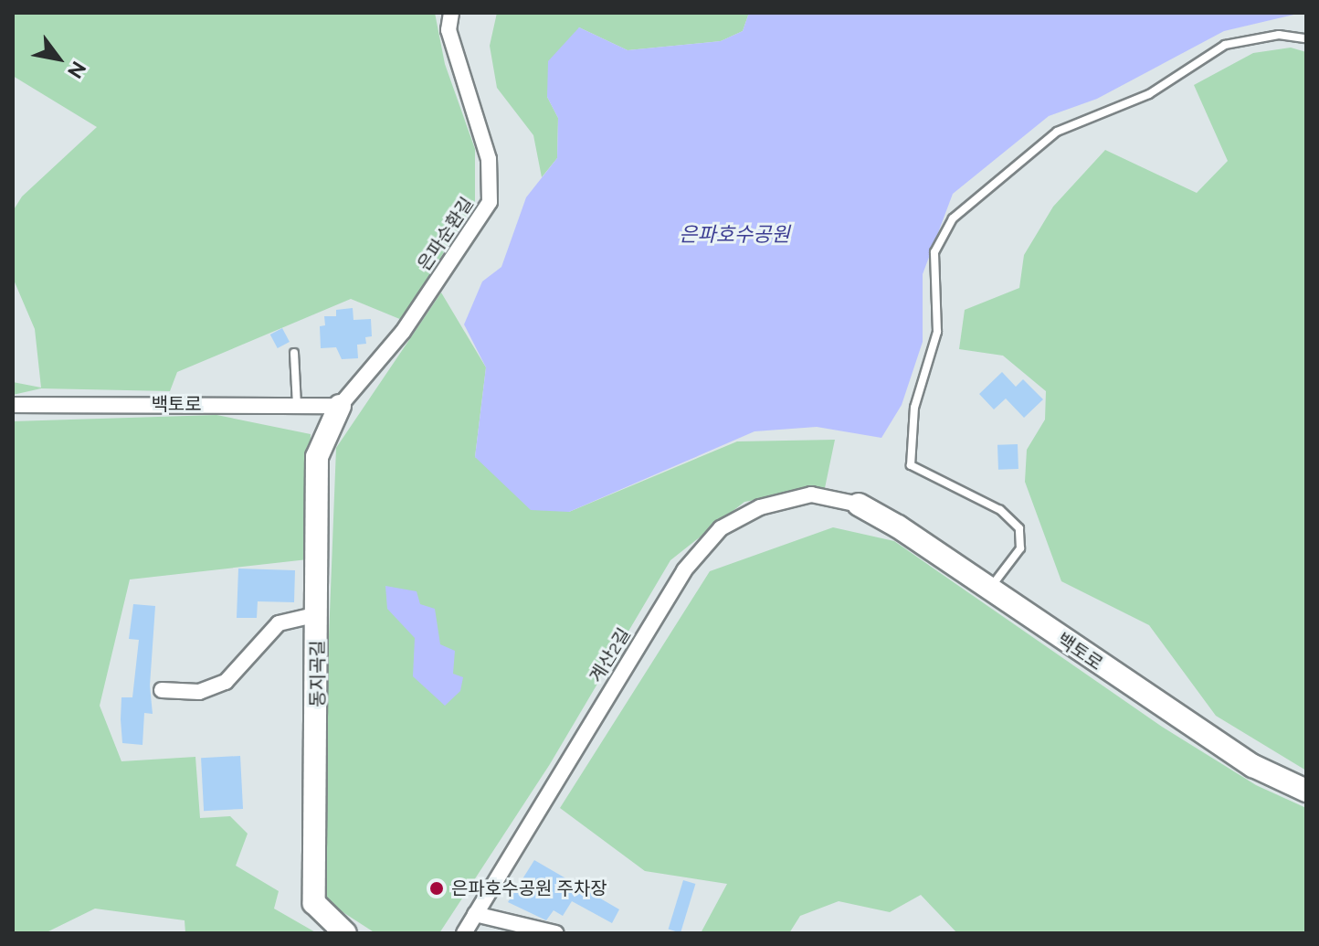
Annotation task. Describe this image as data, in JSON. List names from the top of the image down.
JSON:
{
  "streets": {
    "street": [
      "은파순환길",
      "백토로",
      "계산2길",
      "동지곡길"
    ]
  },
  "crossings": [
    ["은파순환길", "백토로"],
    ["은파순환길", "동지곡길"],
    ["백토로", "계산2길"],
    ["백토로", "동지곡길"]
  ],
  "water": ["은파호수공원"],
  "places": ["은파호수공원 주차장"],
  "north": "bottom right"
}
